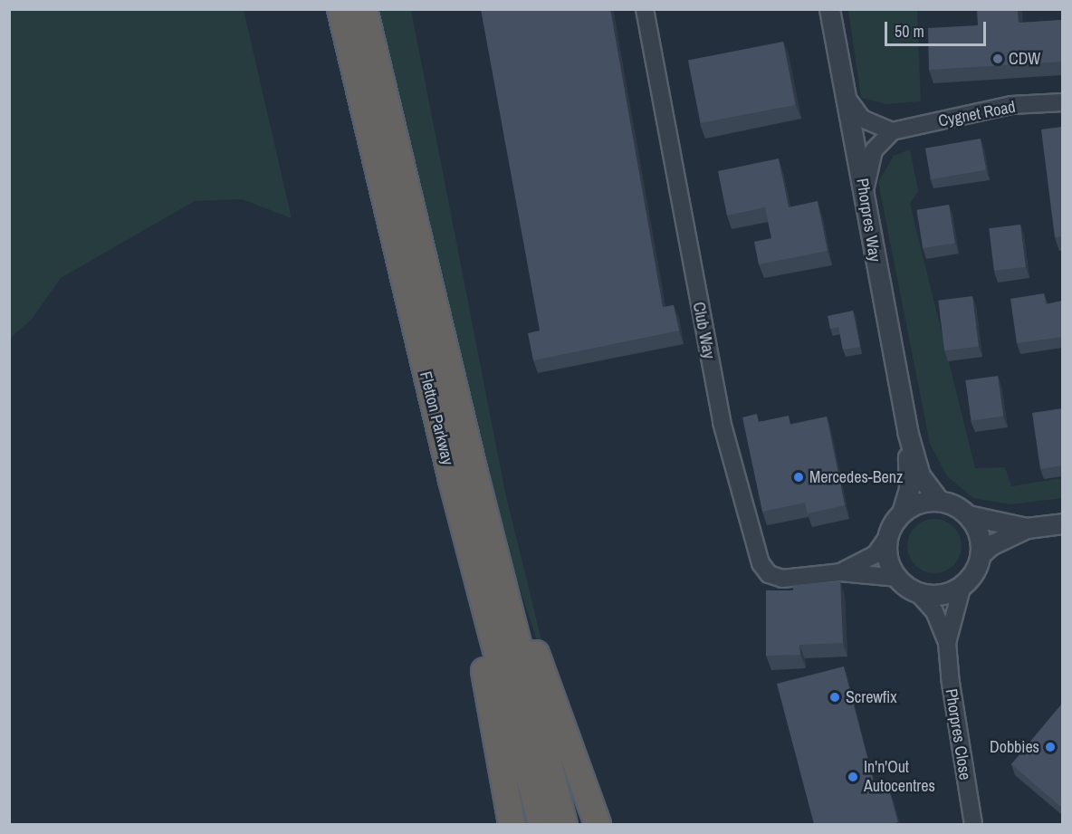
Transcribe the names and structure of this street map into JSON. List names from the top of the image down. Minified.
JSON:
{"streets":{"highway":["Fletton Parkway"],"street":["Cygnet Road","Phorpres Way","Club Way","Phorpres Close"]},"crossings":[["Phorpres Way","Club Way"],["Phorpres Way","Phorpres Close"],["Club Way","Phorpres Close"]],"places":["CDW","Mercedes-Benz","Screwfix","Dobbies","In'n'Out Autocentres"],"scale_bar":"50 m"}
